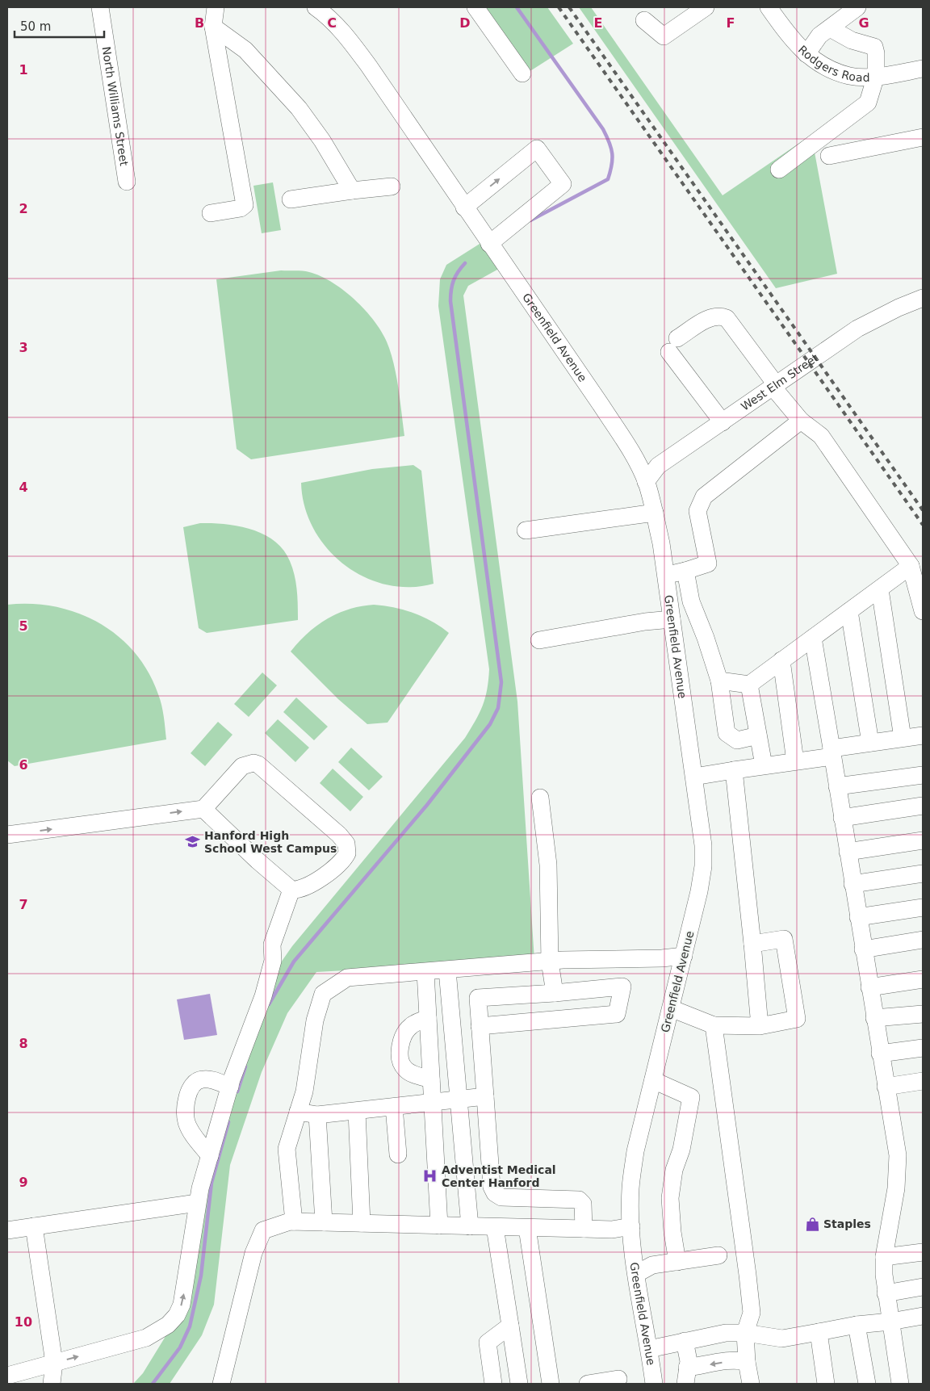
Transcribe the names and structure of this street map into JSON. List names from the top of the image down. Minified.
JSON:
{"streets":{"street":["Rodgers Road","North Williams Street","Greenfield Avenue","West Elm Street"]},"crossings":[["Greenfield Avenue","West Elm Street"]],"places":{"school or university":["Hanford High School West Campus"],"hospital":["Adventist Medical Center Hanford"],"shop":["Staples"]},"scale_bar":"50 m","grid":{"columns":["B","C","D","E","F","G"],"rows":["1","2","3","4","5","6","7","8","9","10"]}}
